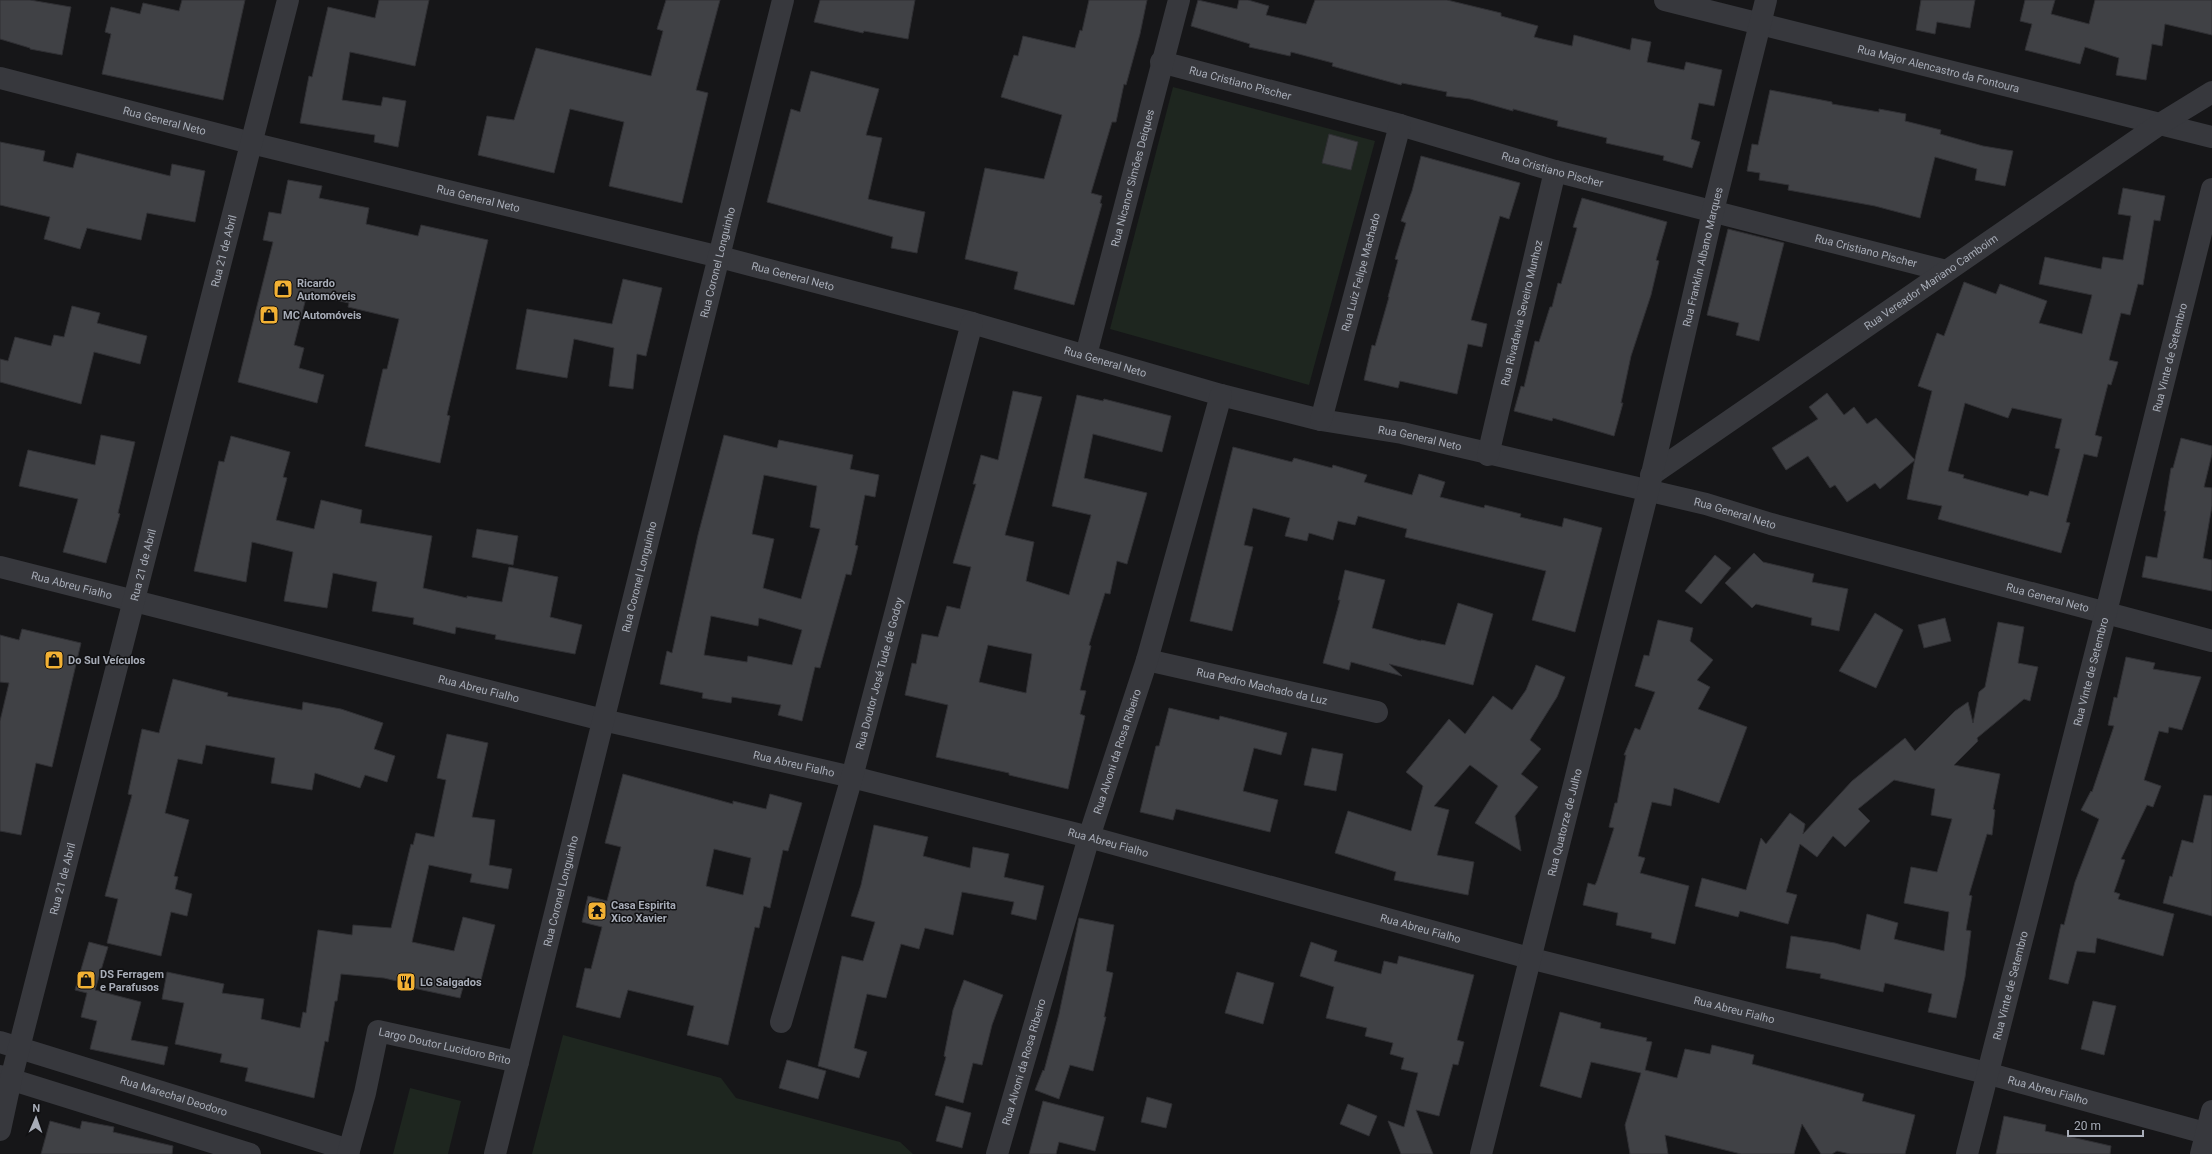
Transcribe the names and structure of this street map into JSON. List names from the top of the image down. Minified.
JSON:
{"streets":{"street":["Rua Major Alencastro da Fontoura","Rua Cristiano Pischer","Rua General Neto","Rua Nicanor Simões Deiques","Rua 21 de Abril","Rua Franklin Albano Marques","Rua Coronel Longuinho","Rua Luiz Felipe Machado","Rua Vereador Mariano Camboim","Rua Rivadavia Seveiro Munhoz","Rua Vinte de Setembro","Rua Abreu Fialho","Rua Doutor José Tude de Godoy","Rua Pedro Machado da Luz","Rua Alvoni da Rosa Ribeiro","Rua Quatorze de Julho","Largo Doutor Lucidoro Brito","Rua Marechal Deodoro"]},"crossings":[["Rua Major Alencastro da Fontoura","Rua Franklin Albano Marques"],["Rua Major Alencastro da Fontoura","Rua Vereador Mariano Camboim"],["Rua Cristiano Pischer","Rua Nicanor Simões Deiques"],["Rua Cristiano Pischer","Rua Franklin Albano Marques"],["Rua Cristiano Pischer","Rua Luiz Felipe Machado"],["Rua Cristiano Pischer","Rua Vereador Mariano Camboim"],["Rua Cristiano Pischer","Rua Rivadavia Seveiro Munhoz"],["Rua General Neto","Rua Nicanor Simões Deiques"],["Rua General Neto","Rua 21 de Abril"],["Rua General Neto","Rua Franklin Albano Marques"],["Rua General Neto","Rua Coronel Longuinho"],["Rua General Neto","Rua Luiz Felipe Machado"],["Rua General Neto","Rua Vereador Mariano Camboim"],["Rua General Neto","Rua Rivadavia Seveiro Munhoz"],["Rua General Neto","Rua Vinte de Setembro"],["Rua General Neto","Rua Doutor José Tude de Godoy"],["Rua General Neto","Rua Alvoni da Rosa Ribeiro"],["Rua General Neto","Rua Quatorze de Julho"],["Rua 21 de Abril","Rua Abreu Fialho"],["Rua 21 de Abril","Rua Marechal Deodoro"],["Rua Franklin Albano Marques","Rua Vereador Mariano Camboim"],["Rua Franklin Albano Marques","Rua Quatorze de Julho"],["Rua Coronel Longuinho","Rua Abreu Fialho"],["Rua Coronel Longuinho","Largo Doutor Lucidoro Brito"],["Rua Vereador Mariano Camboim","Rua Quatorze de Julho"],["Rua Vinte de Setembro","Rua Abreu Fialho"],["Rua Abreu Fialho","Rua Doutor José Tude de Godoy"],["Rua Abreu Fialho","Rua Alvoni da Rosa Ribeiro"],["Rua Abreu Fialho","Rua Quatorze de Julho"],["Rua Pedro Machado da Luz","Rua Alvoni da Rosa Ribeiro"],["Largo Doutor Lucidoro Brito","Rua Marechal Deodoro"]],"places":{"shop":["Ricardo Automóveis","MC Automóveis","Do Sul Veículos","DS Ferragem e Parafusos"],"temple":["Casa Espirita Xico Xavier"],"restaurant":["LG Salgados"]},"scale_bar":"20 m","north":"top"}
